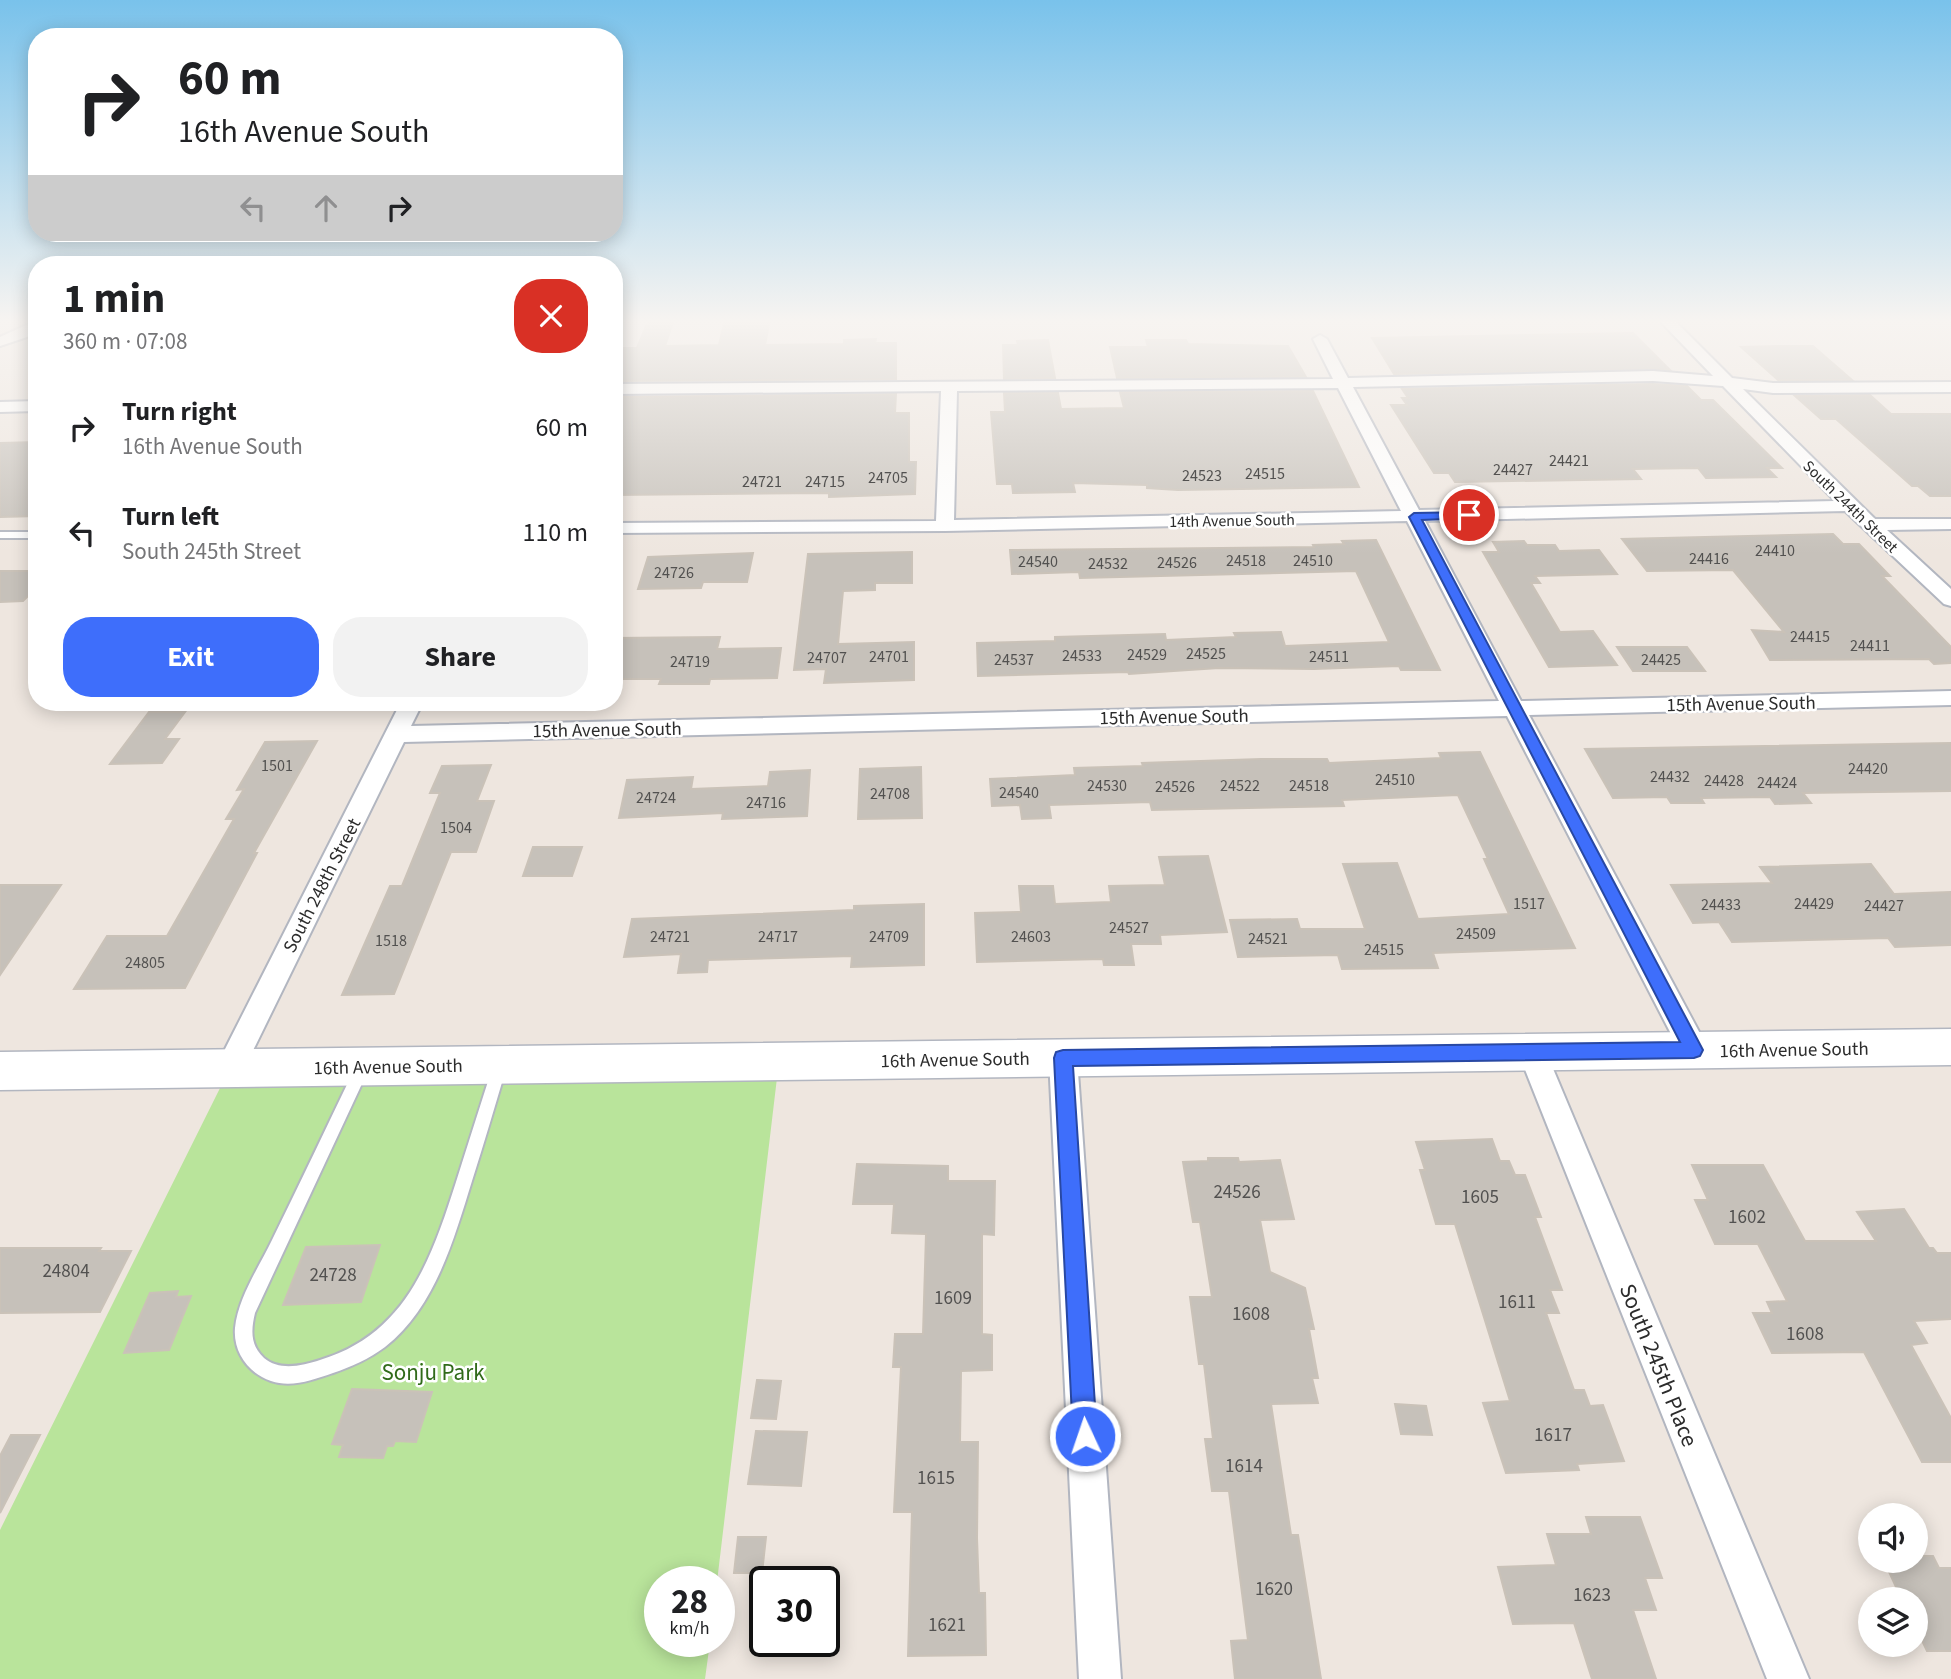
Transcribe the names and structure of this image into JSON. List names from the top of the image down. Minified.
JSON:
{"streets":{"main road":["16th Avenue South"],"street":["South 244th Street","14th Avenue South","15th Avenue South","South 248th Street","South 245th Place"]},"crossings":[["South 244th Street","14th Avenue South"],["15th Avenue South","South 248th Street"],["South 248th Street","16th Avenue South"],["16th Avenue South","South 245th Place"]],"parks":["Sonju Park"],"house_numbers":["24421","24427","24515","24523","24705","24721","24715","24410","24416","24518","24510","24540","24526","24532","24726","24415","24411","24525","24529","24533","24701","24511","24707","24537","24425","24719","1501","24420","24432","24510","24428","24424","24530","24522","24518","24526","24540","24708","24724","24716","1504","1517","24429","24433","24427","24527","24509","24721","24717","24709","24603","24521","1518","24515","24805","24526","1605","1602","24804","24728","1609","1611","1608","1608","1617","1614","1615","1620","1623","1621"],"page":{"turn":["60 m","16th Avenue South"],"heading":["1 min","360 m · 07:08"],"list":[{"name":"Turn right","note":"16th Avenue South","value":"60 m"},{"name":"Turn left","note":"South 245th Street","value":"110 m"}],"buttons":["Exit","Share"],"speed":"28 km/h","limit":"30"}}
